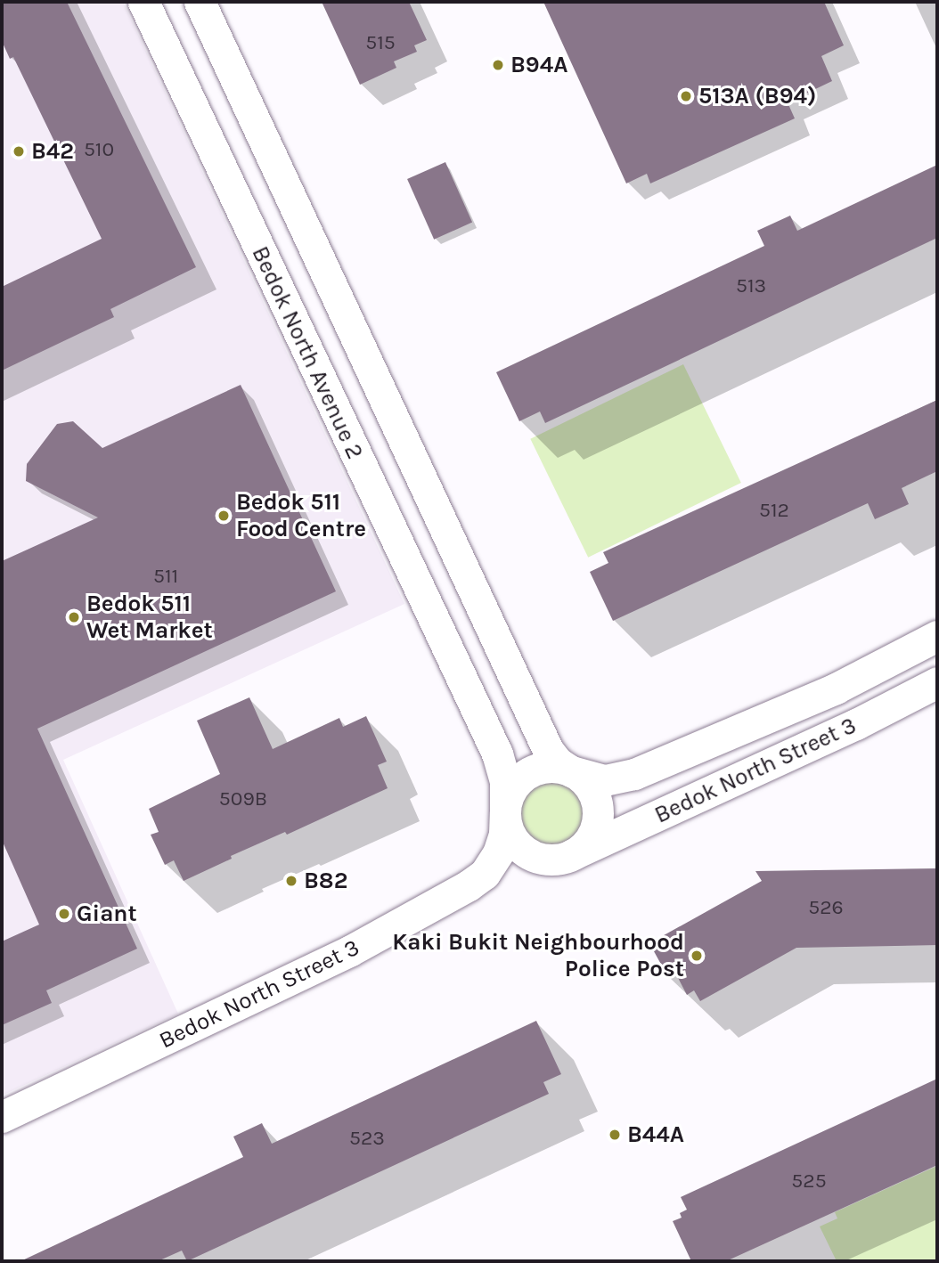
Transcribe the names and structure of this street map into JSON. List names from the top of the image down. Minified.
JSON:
{"streets":{"street":["Bedok North Avenue 2","Bedok North Street 3"]},"crossings":[["Bedok North Avenue 2","Bedok North Street 3"]],"places":["B94A","513A (B94)","B42","Bedok 511 Food Centre","Bedok 511 Wet Market","B82","Giant","Kaki Bukit Neighbourhood Police Post","B44A"],"house_numbers":["515","510","513","512","511","509B","526","523","525"]}
